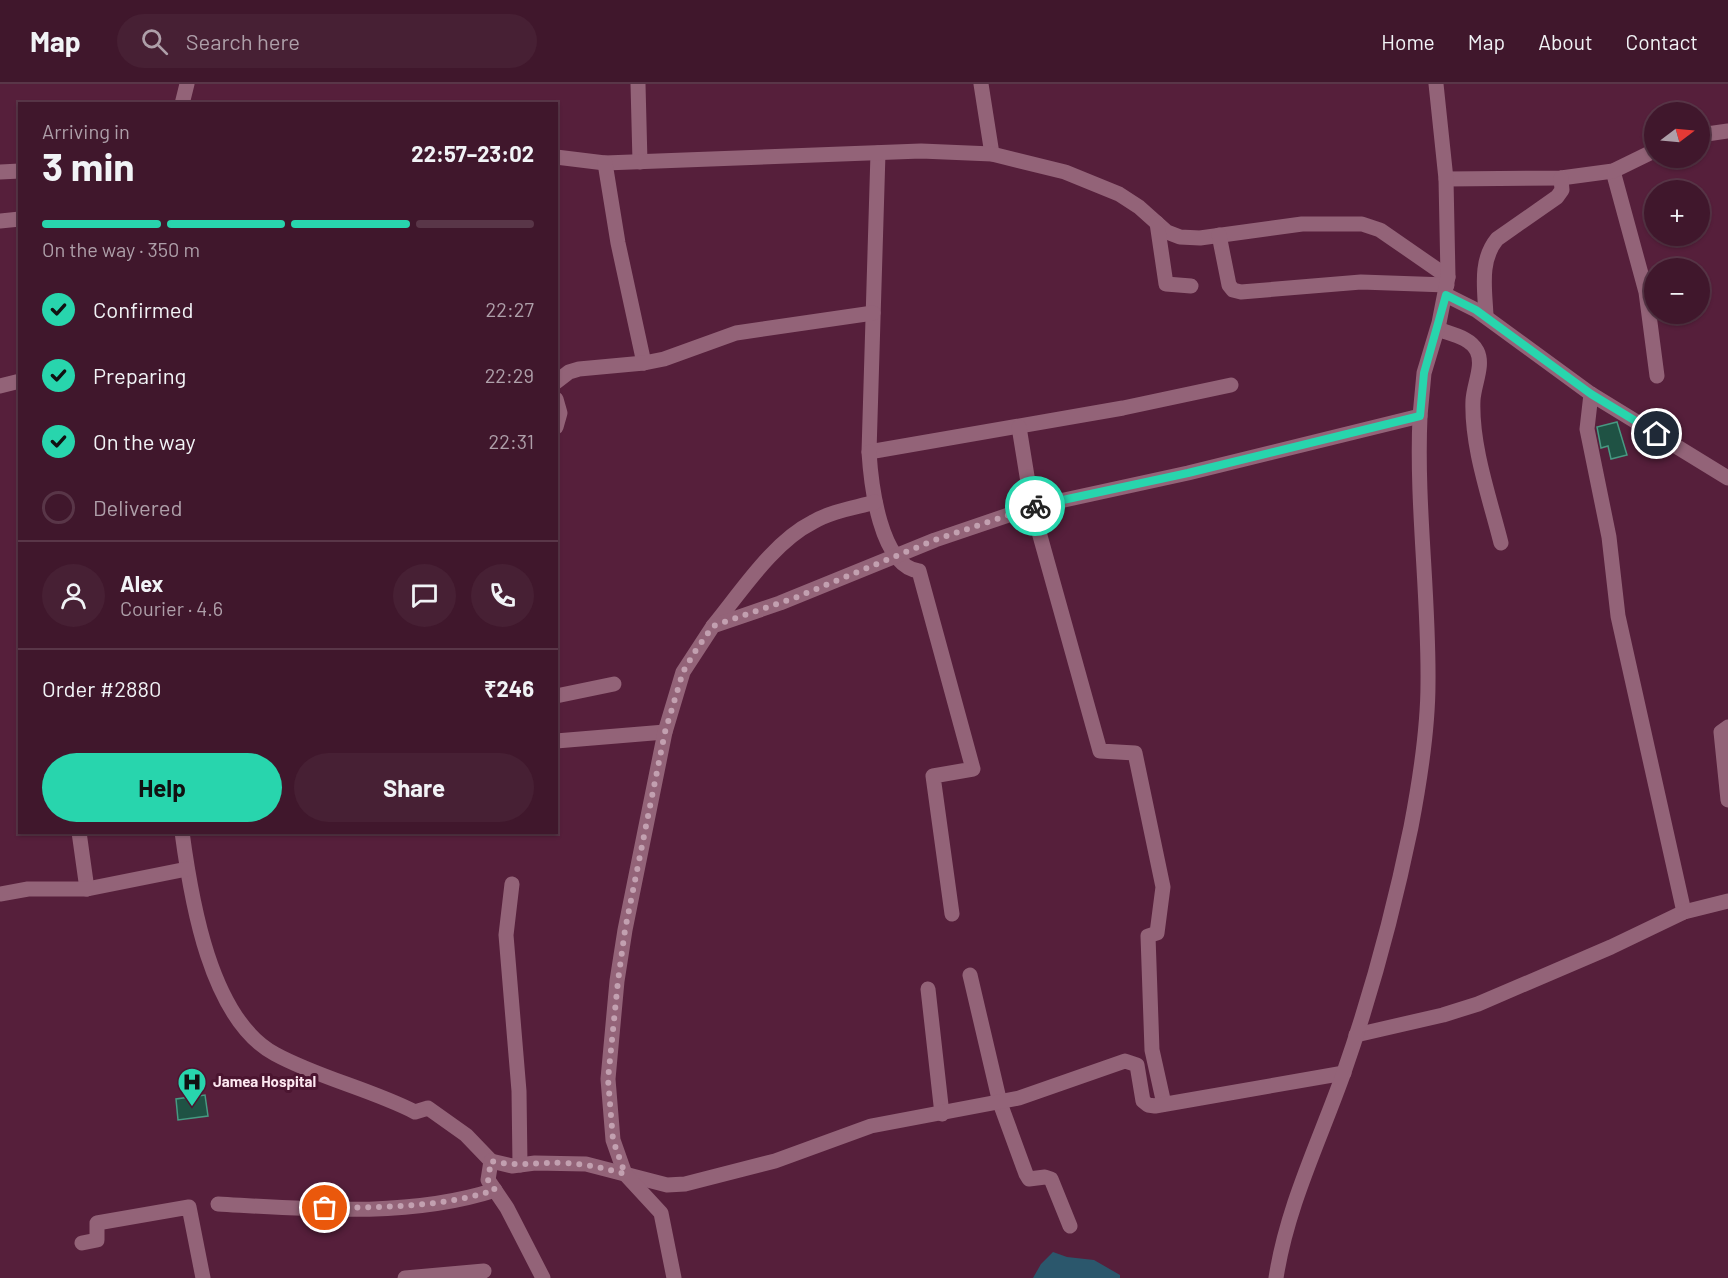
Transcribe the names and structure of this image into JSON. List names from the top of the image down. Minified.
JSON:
{"places":{"hospital":["Jamea Hospital"]},"north":"right","page":{"header":"Map","search":"Search here","nav":["Home","Map","About","Contact"],"map_buttons":["+","−"],"heading":["3 min","Arriving in","22:57–23:02"],"panel":["Alex","Courier · 4.6","Order #2880","₹246"],"bar":"On the way · 350 m","list":[["Confirmed","22:27"],["Preparing","22:29"],["On the way","22:31"],"Delivered"],"buttons":["Help","Share"]}}
